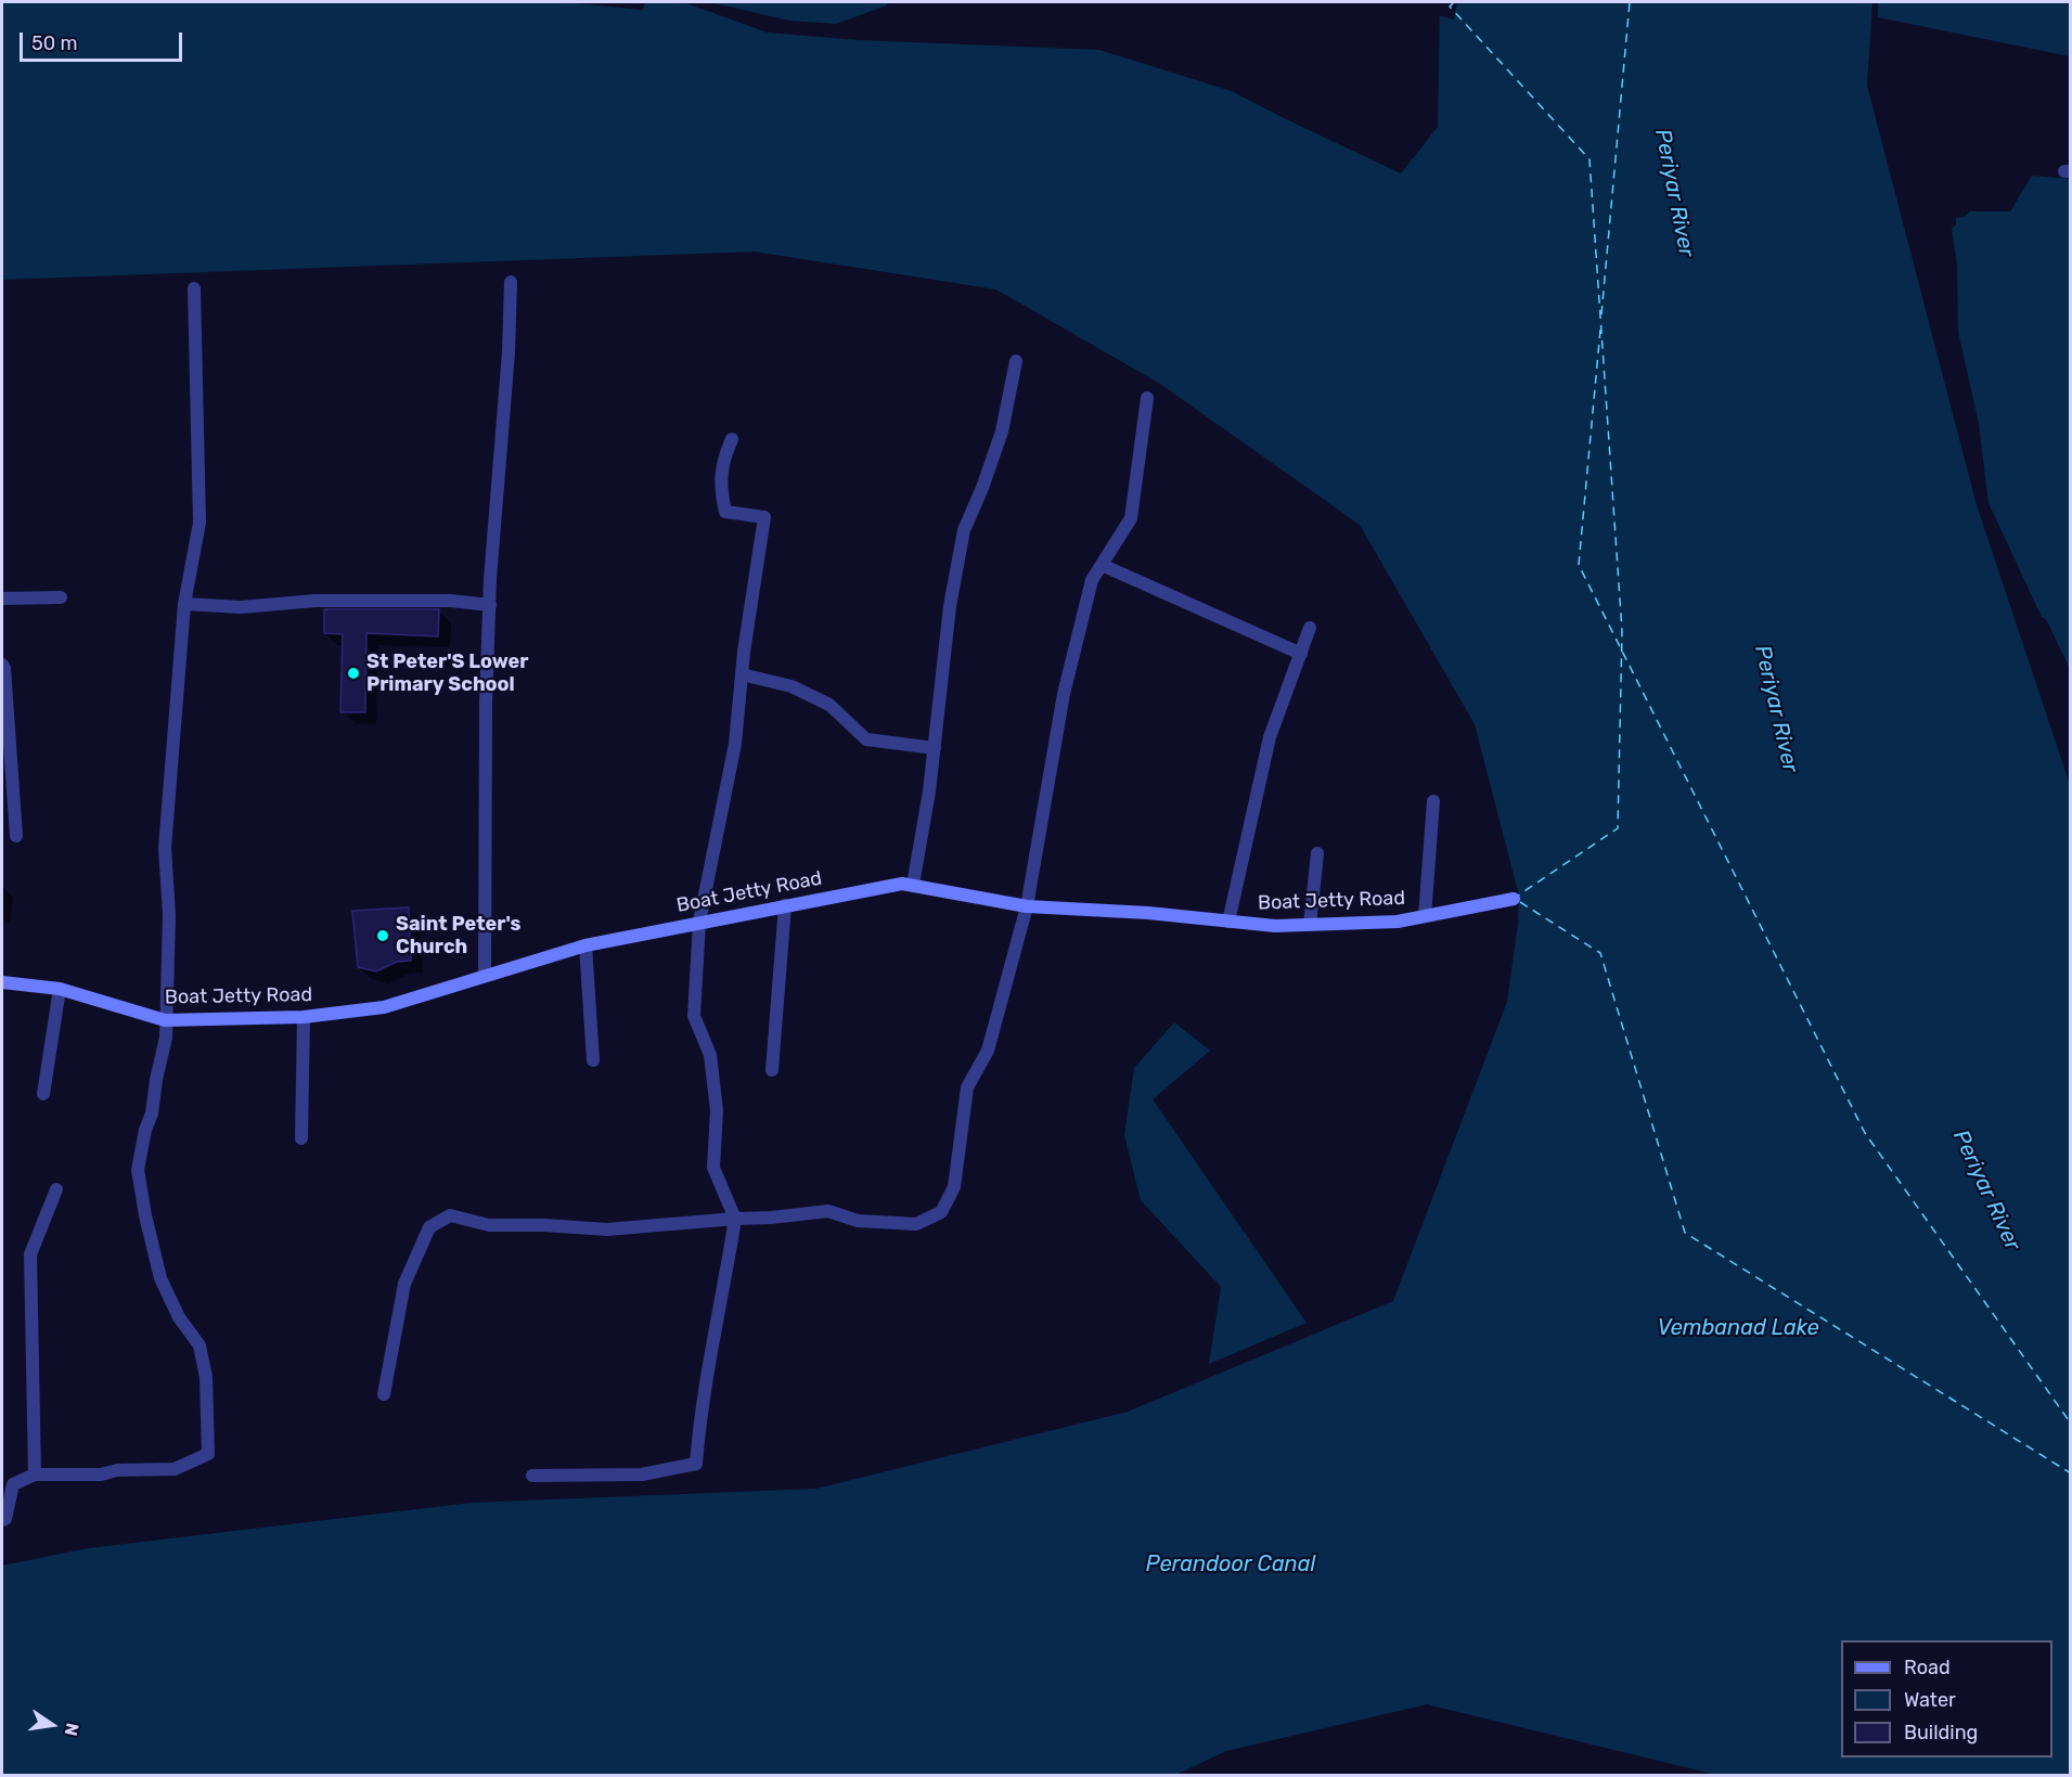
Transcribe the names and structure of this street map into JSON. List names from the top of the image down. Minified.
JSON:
{"streets":{"street":["Boat Jetty Road"]},"water":["Periyar River","Vembanad Lake","Perandoor Canal"],"places":["St Peter'S Lower Primary School","Saint Peter's Church"],"legend":["Road","Water","Building"],"scale_bar":"50 m","north":"right"}
